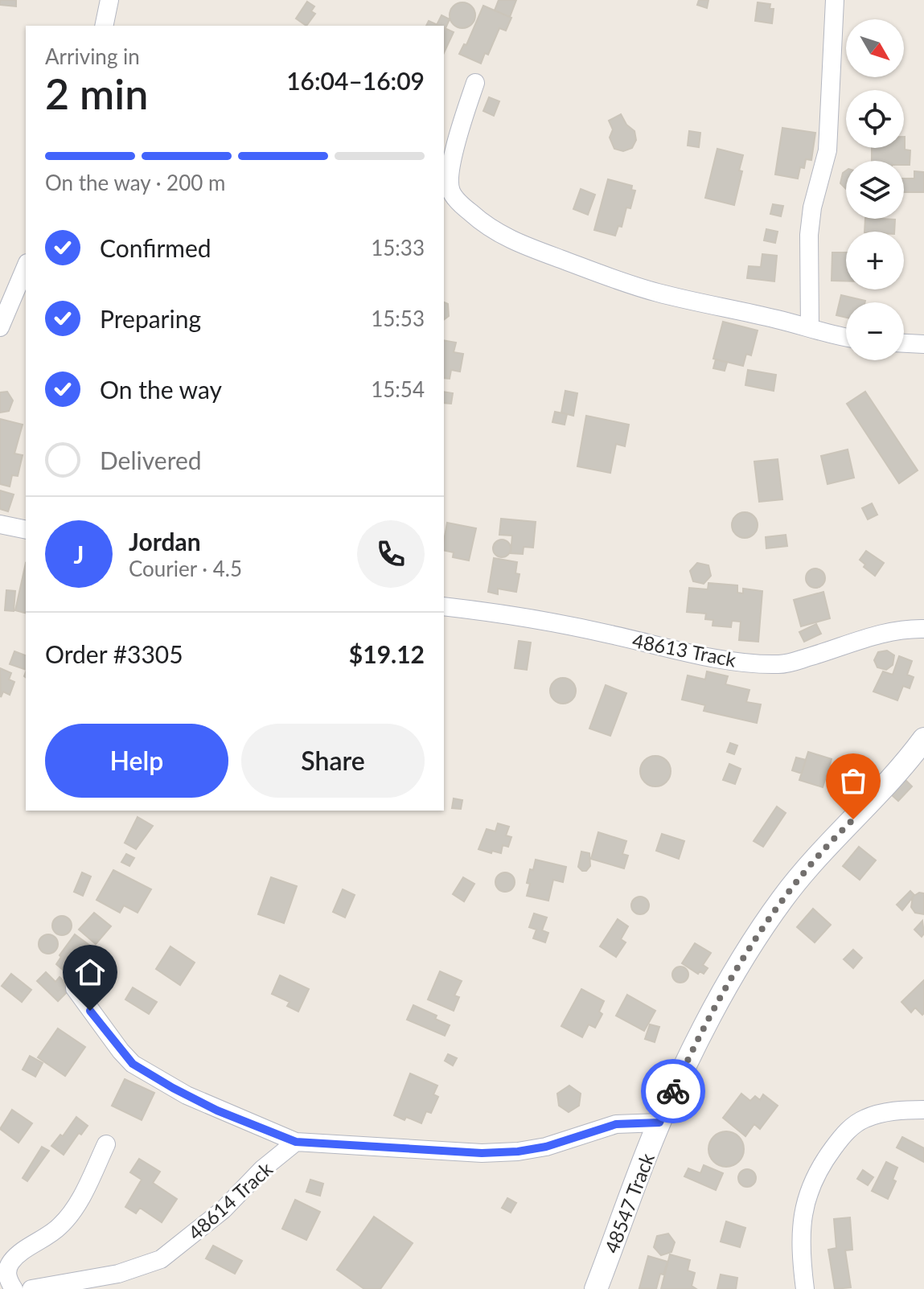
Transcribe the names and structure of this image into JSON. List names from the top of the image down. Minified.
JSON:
{"streets":{"street":["48613 Track","48614 Track","48547 Track"]},"north":"bottom right","page":{"map_buttons":["+","−"],"heading":["2 min","Arriving in","16:04–16:09"],"panel":["Jordan","Courier · 4.5","Order #3305","$19.12"],"bar":"On the way · 200 m","list":[["Confirmed","15:33"],["Preparing","15:53"],["On the way","15:54"],"Delivered"],"round":"J","buttons":["Help","Share"]}}
